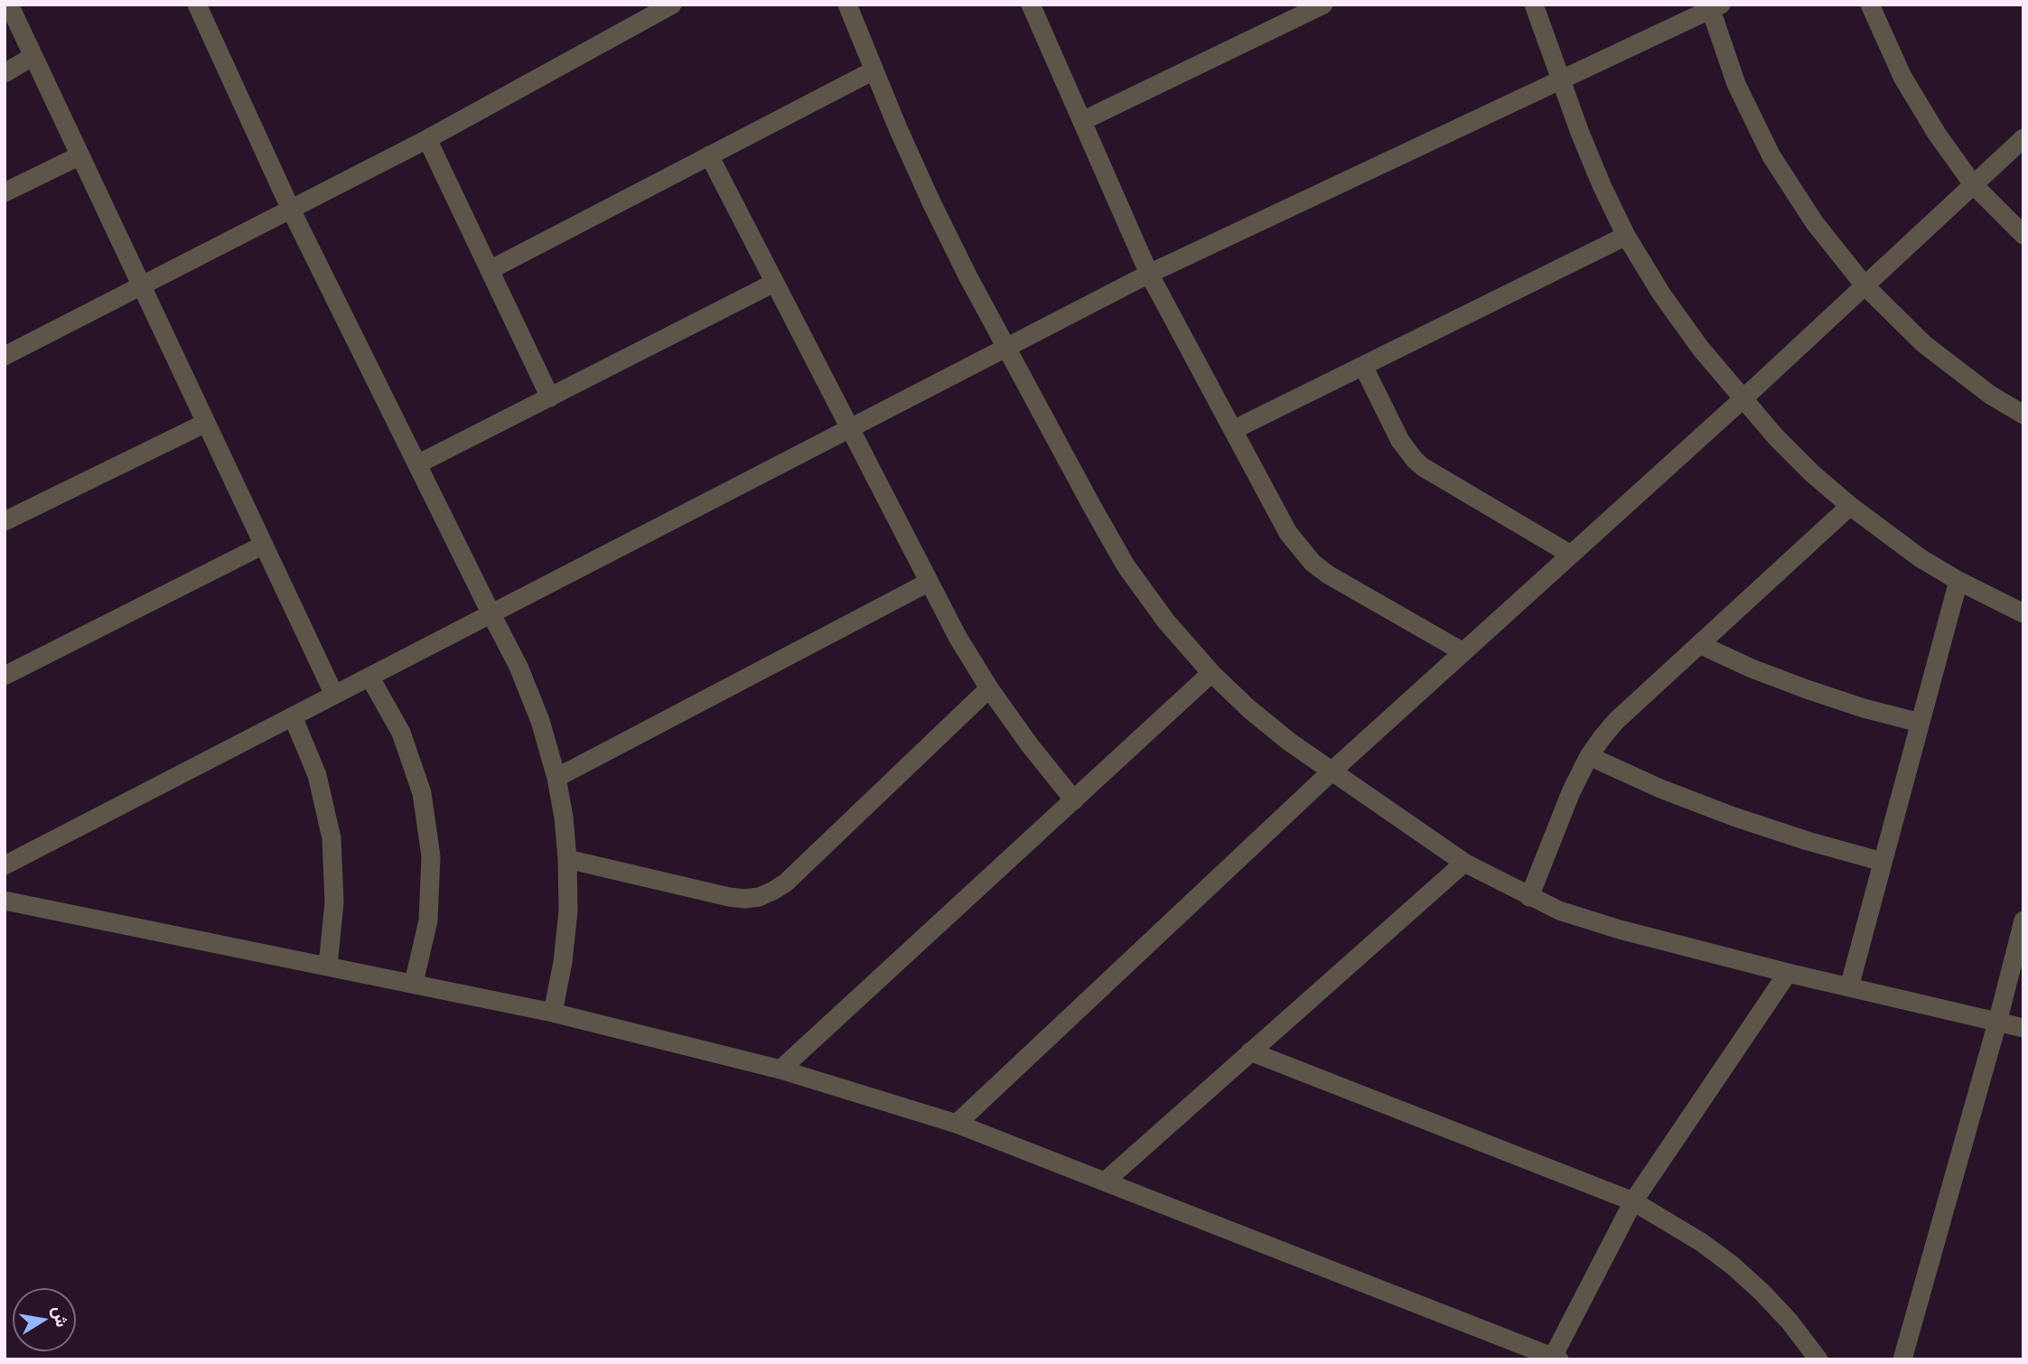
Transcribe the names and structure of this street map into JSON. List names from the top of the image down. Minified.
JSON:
{"north":"right"}
